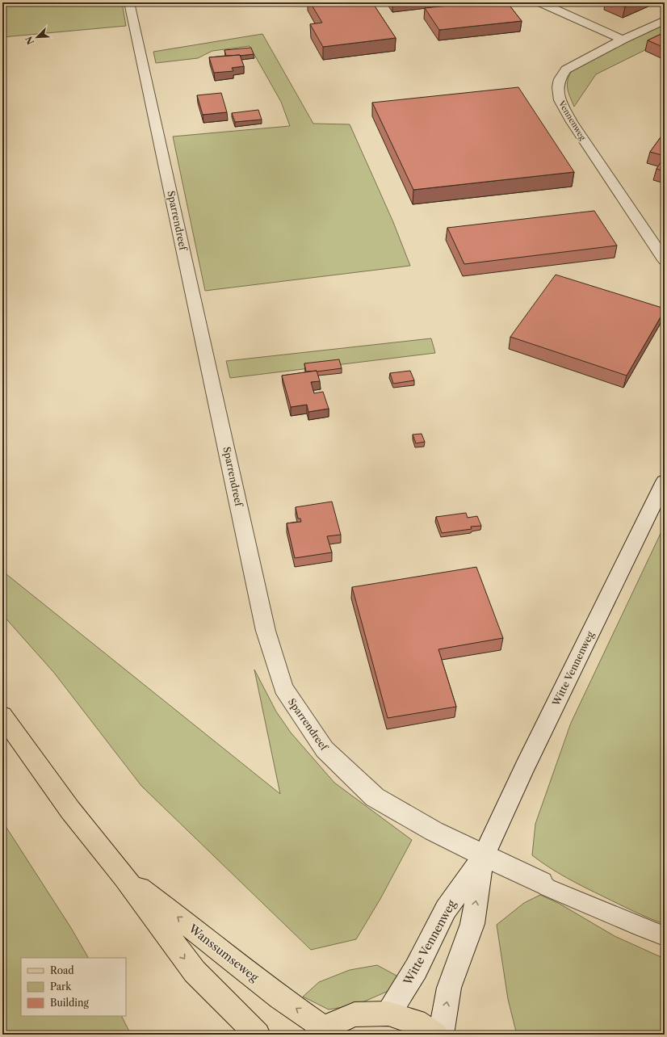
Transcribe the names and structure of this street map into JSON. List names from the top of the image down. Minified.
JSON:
{"streets":{"main road":["Wanssumseweg"],"street":["Vennenweg","Sparrendreef","Witte Vennenweg"]},"crossings":[["Sparrendreef","Witte Vennenweg"]],"legend":["Road","Park","Building"],"north":"bottom left"}
